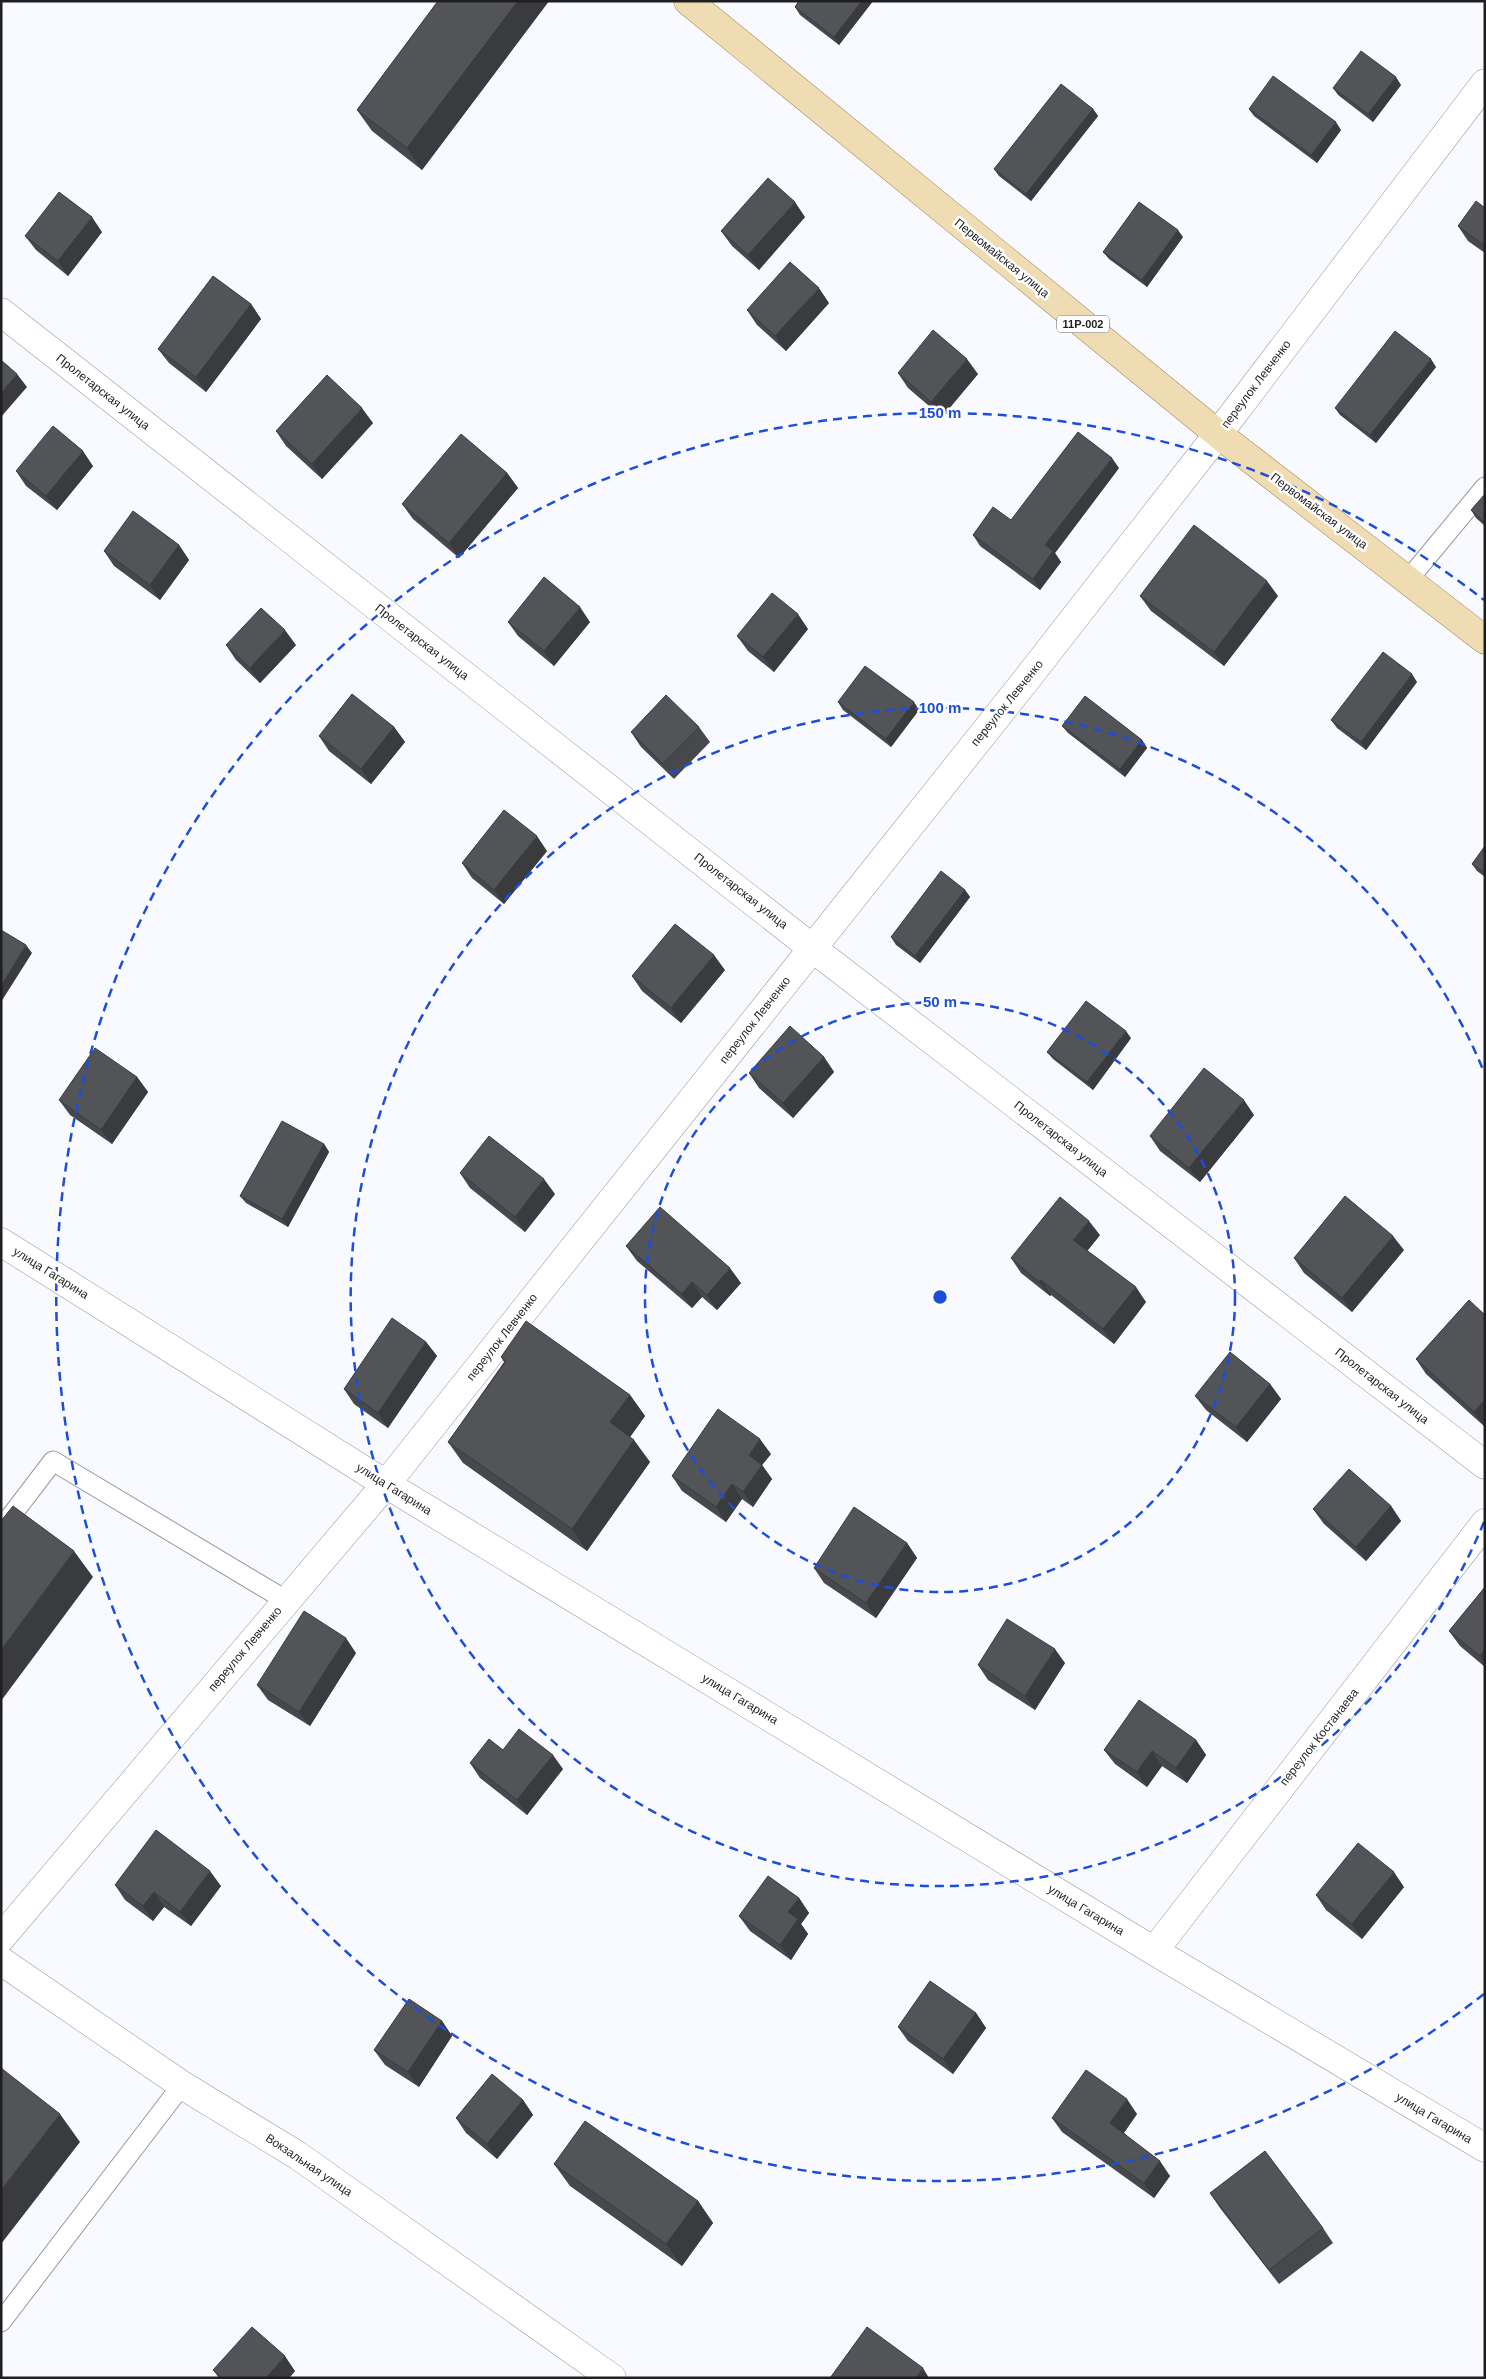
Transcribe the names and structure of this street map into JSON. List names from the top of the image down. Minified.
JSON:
{"streets":{"main road":["Первомайская улица","11Р-002"],"street":["переулок Левченко","Пролетарская улица","улица Гагарина","переулок Костанаева","Вокзальная улица"]},"crossings":[["Первомайская улица","переулок Левченко"],["переулок Левченко","Пролетарская улица"],["переулок Левченко","улица Гагарина"],["улица Гагарина","переулок Костанаева"]],"rings":["150 m","100 m","50 m"]}
